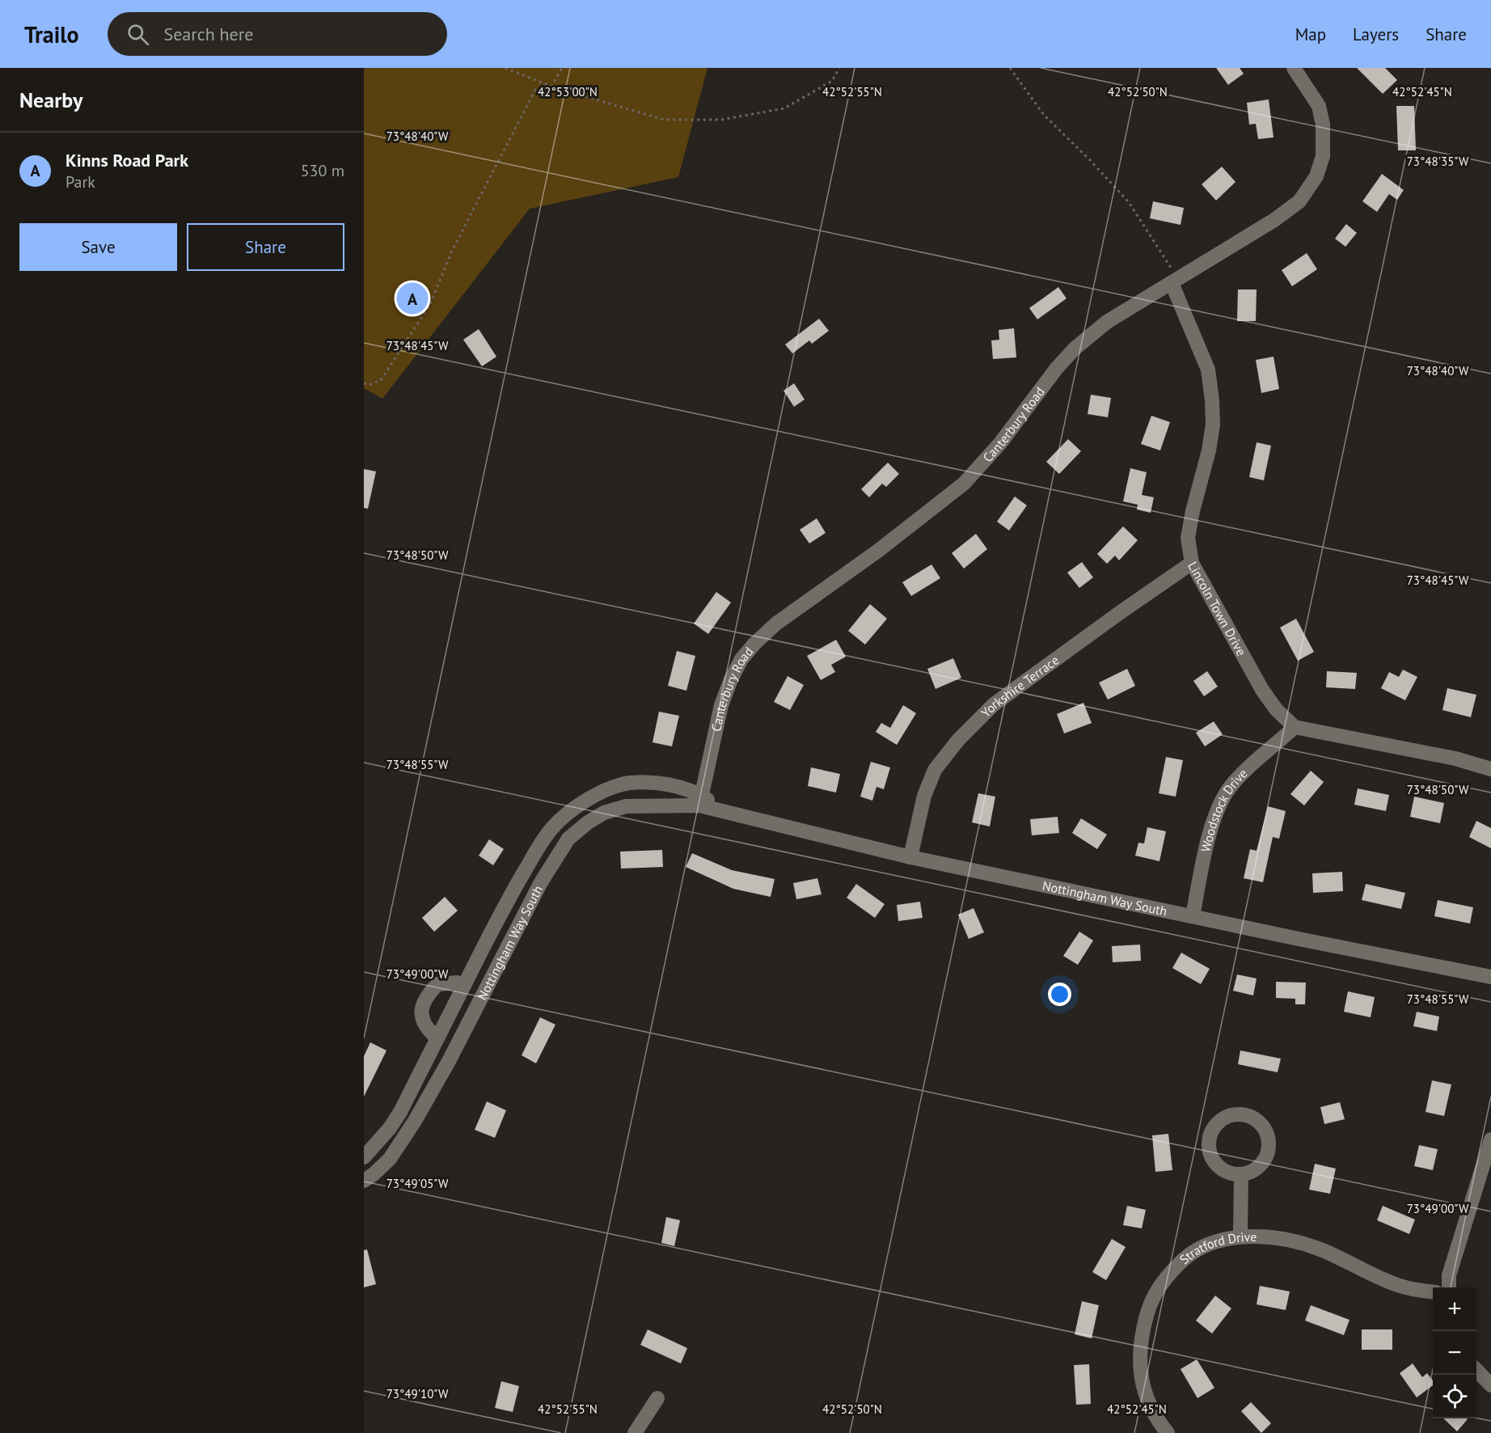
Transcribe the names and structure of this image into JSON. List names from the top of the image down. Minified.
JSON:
{"streets":{"street":["Canterbury Road","Lincoln Town Drive","Yorkshire Terrace","Woodstock Drive","Nottingham Way South","Stratford Drive"]},"crossings":[["Canterbury Road","Lincoln Town Drive"],["Canterbury Road","Nottingham Way South"],["Lincoln Town Drive","Yorkshire Terrace"],["Lincoln Town Drive","Woodstock Drive"],["Yorkshire Terrace","Nottingham Way South"],["Woodstock Drive","Nottingham Way South"]],"page":{"header":"Trailo","search":"Search here","nav":["Map","Layers","Share"],"heading":"Nearby","list":[{"mark":"A","name":"Kinns Road Park","note":"Park","value":"530 m"}],"buttons":["Save","Share"],"pins":"A","map_buttons":["+","−"]},"coordinates":["42°53'00\"N","42°52'55\"N","42°52'50\"N","42°52'45\"N","73°48'40\"W","73°48'35\"W","73°48'45\"W","73°48'50\"W","73°48'55\"W","73°49'00\"W","73°49'05\"W","73°49'10\"W"]}
